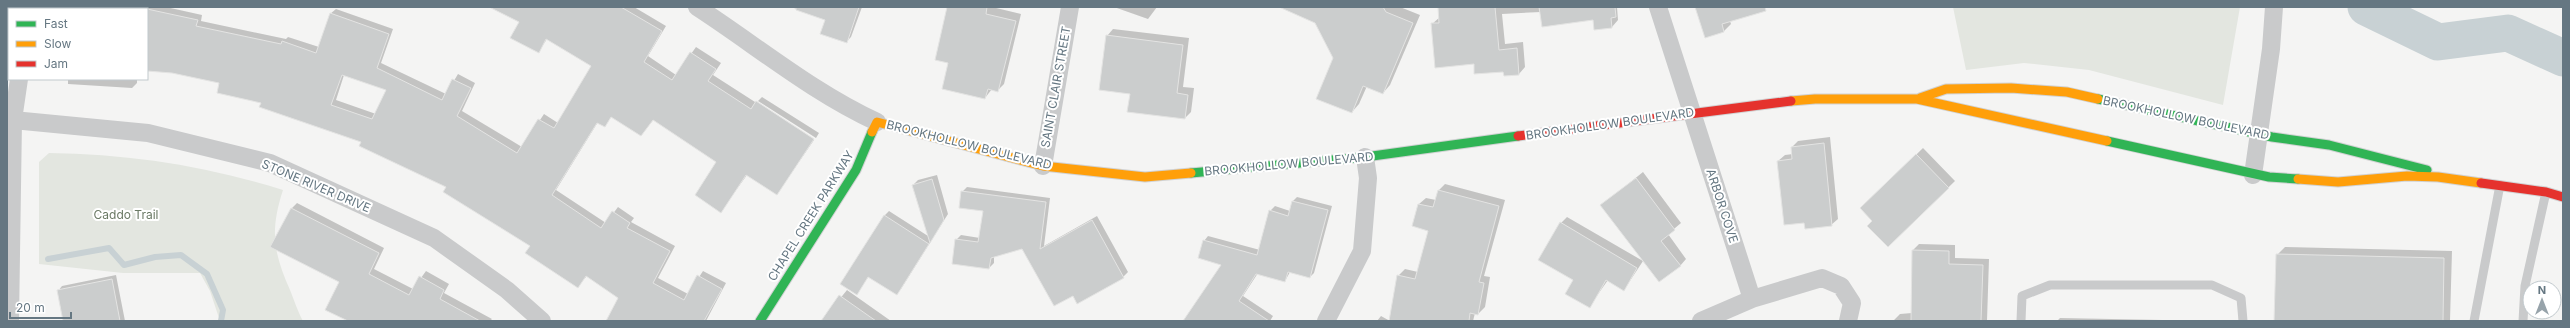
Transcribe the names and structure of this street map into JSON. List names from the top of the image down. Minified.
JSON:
{"streets":{"street":["SAINT CLAIR STREET","BROOKHOLLOW BOULEVARD","STONE RIVER DRIVE","ARBOR COVE","CHAPEL CREEK PARKWAY"]},"crossings":[["SAINT CLAIR STREET","BROOKHOLLOW BOULEVARD"],["BROOKHOLLOW BOULEVARD","ARBOR COVE"],["BROOKHOLLOW BOULEVARD","CHAPEL CREEK PARKWAY"]],"parks":["Caddo Trail"],"legend":["Fast","Slow","Jam"],"scale_bar":"20 m","north":"top"}
